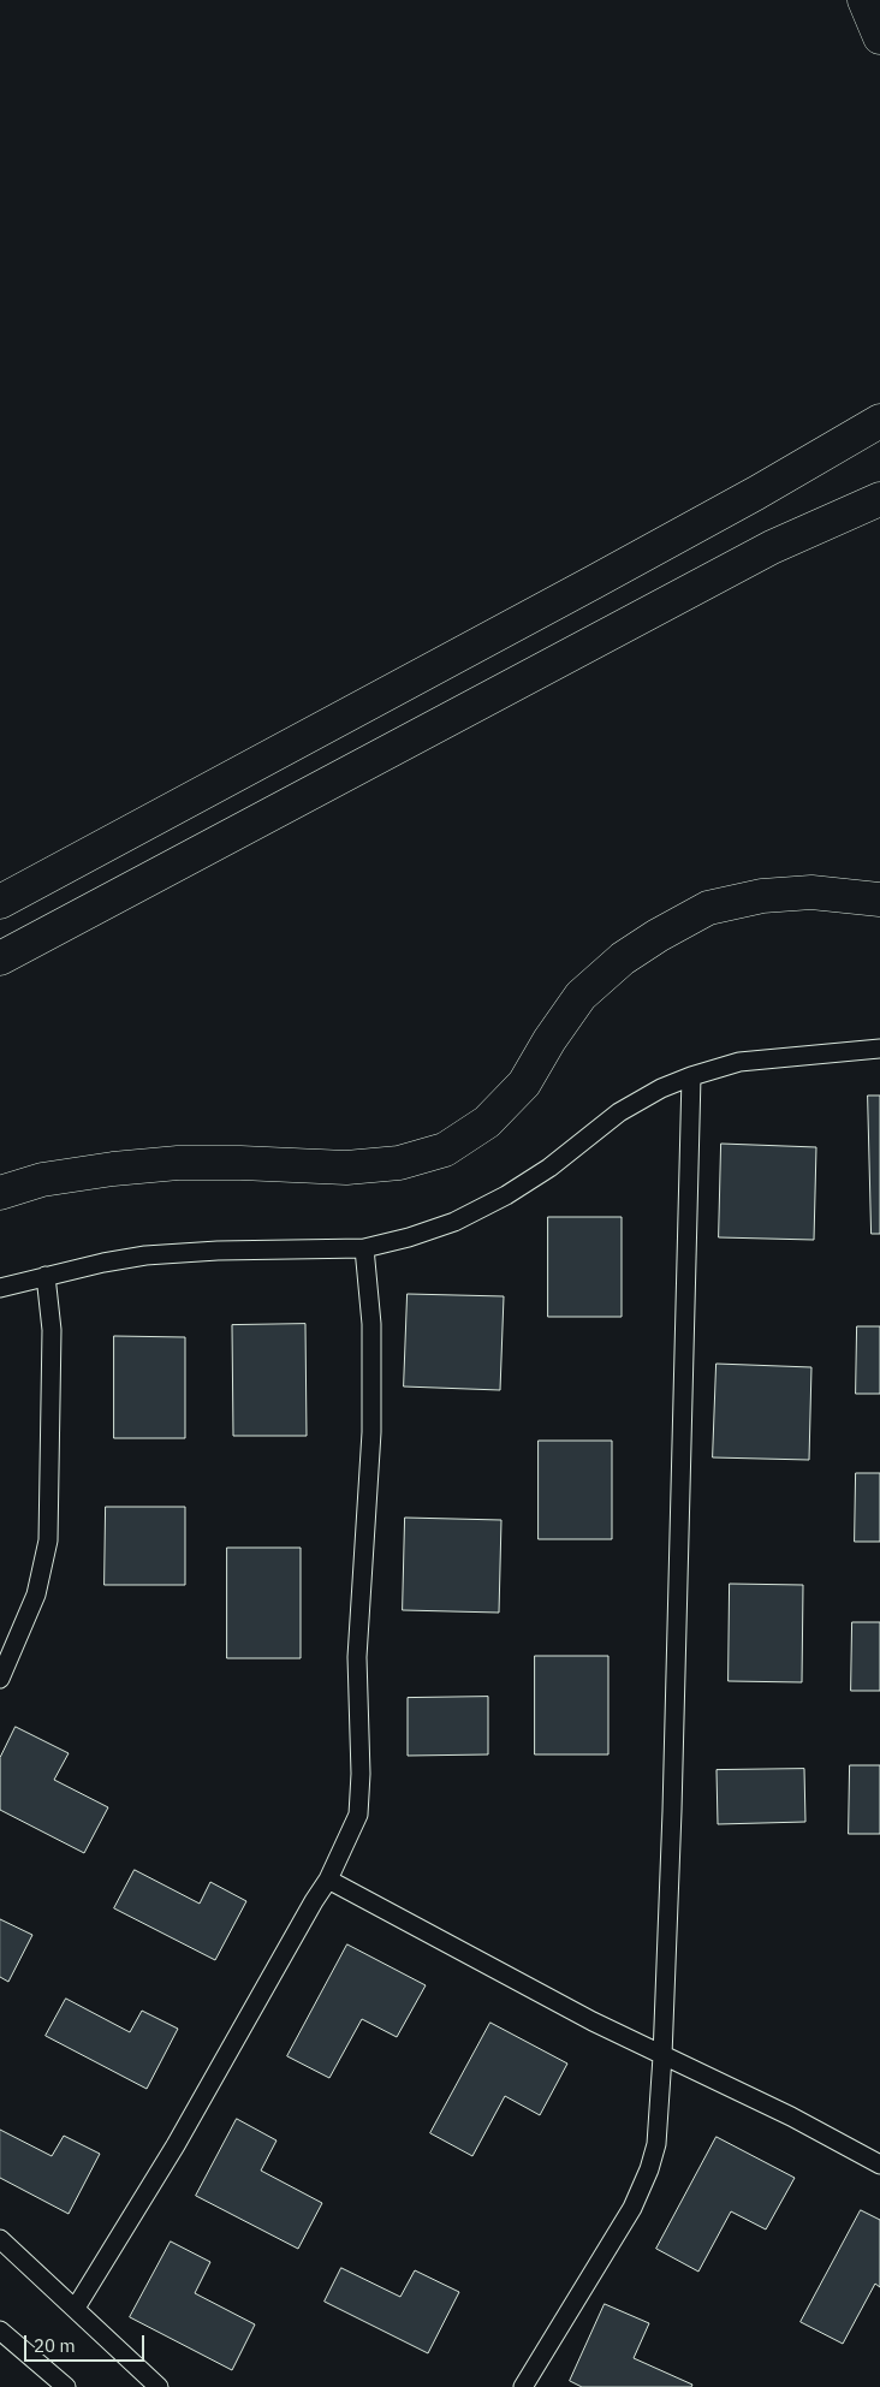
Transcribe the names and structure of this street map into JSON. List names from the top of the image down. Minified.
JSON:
{"scale_bar":"20 m"}
